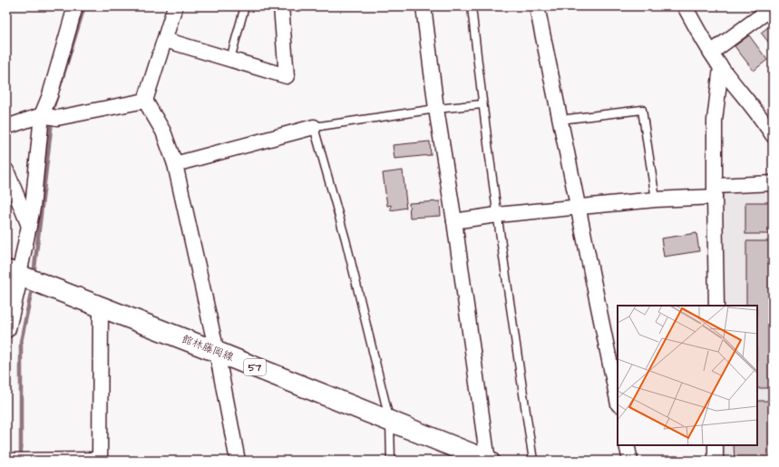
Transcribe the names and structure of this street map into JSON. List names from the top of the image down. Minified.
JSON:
{"streets":{"main road":["館林藤岡線","57"]}}
